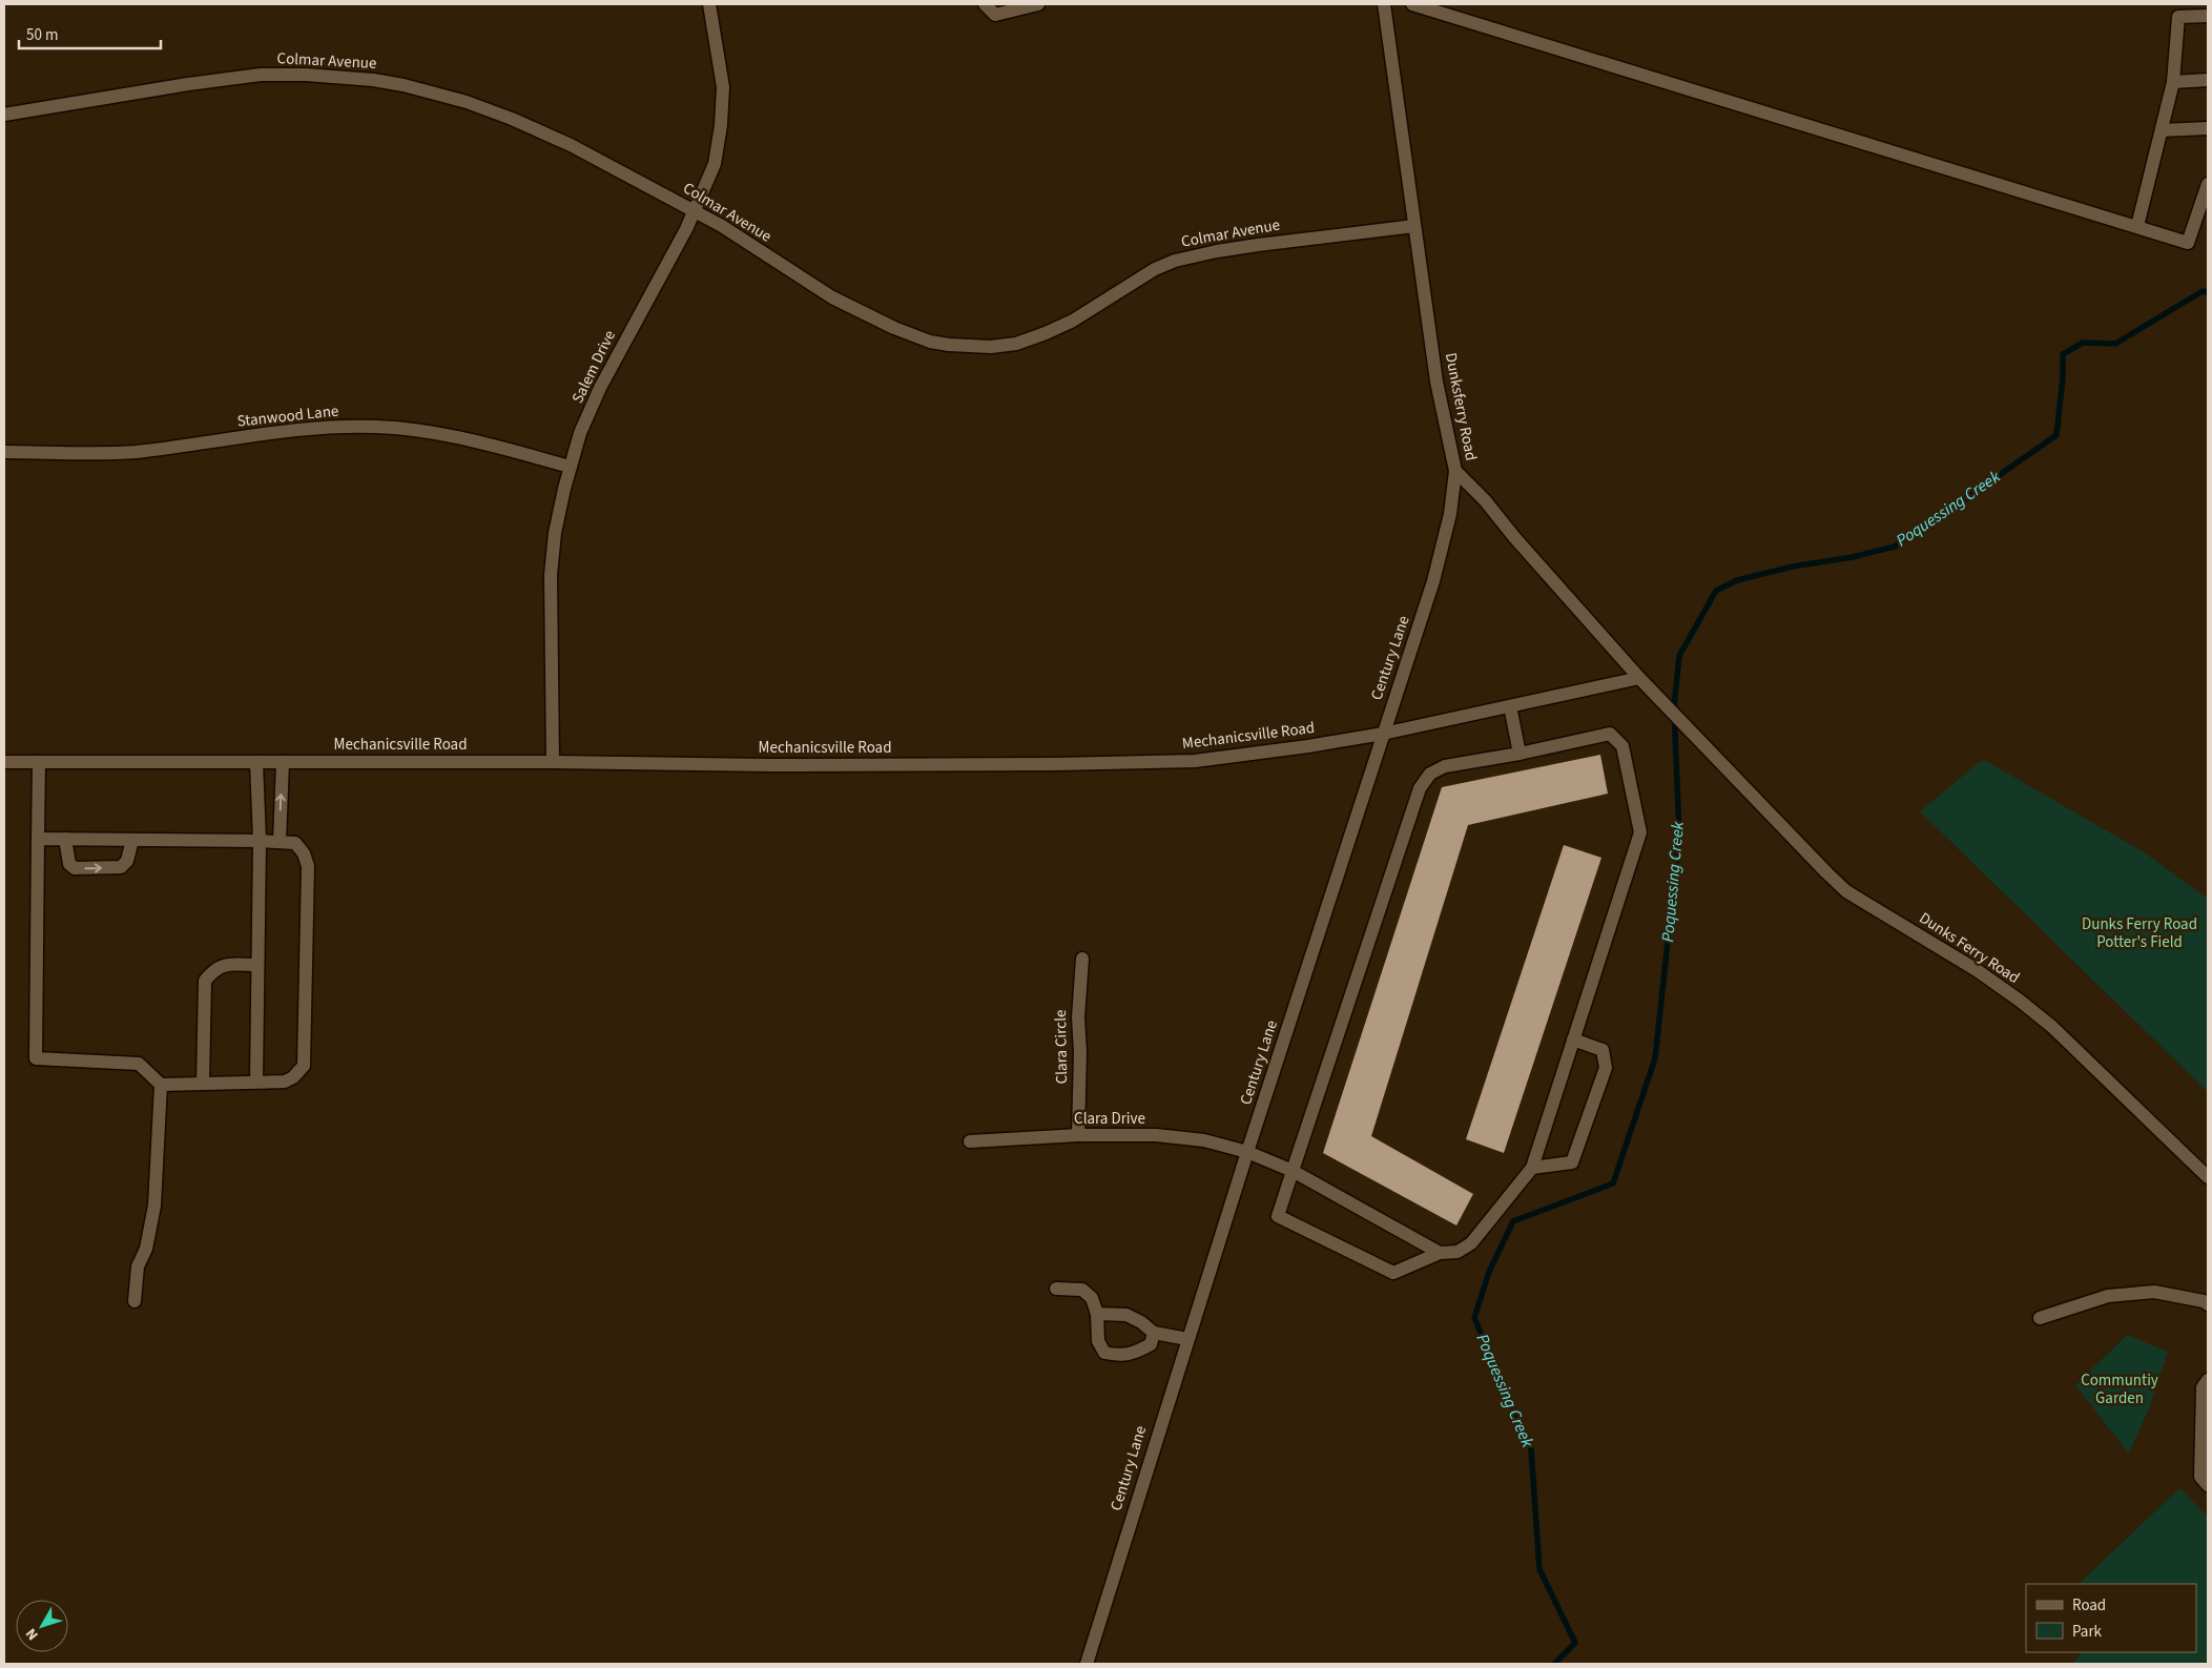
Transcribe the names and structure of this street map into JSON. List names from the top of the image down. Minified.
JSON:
{"streets":{"street":["Colmar Avenue","Salem Drive","Dunksferry Road","Stanwood Lane","Century Lane","Mechanicsville Road","Dunks Ferry Road","Clara Circle","Clara Drive"]},"crossings":[["Colmar Avenue","Salem Drive"],["Colmar Avenue","Dunksferry Road"],["Salem Drive","Stanwood Lane"],["Salem Drive","Mechanicsville Road"],["Dunksferry Road","Century Lane"],["Dunksferry Road","Mechanicsville Road"],["Dunksferry Road","Dunks Ferry Road"],["Century Lane","Mechanicsville Road"],["Century Lane","Clara Drive"],["Clara Circle","Clara Drive"]],"water":["Poquessing Creek"],"parks":["Dunks Ferry Road Potter's Field","Communtiy Garden"],"legend":["Road","Park"],"scale_bar":"50 m","north":"bottom left"}
